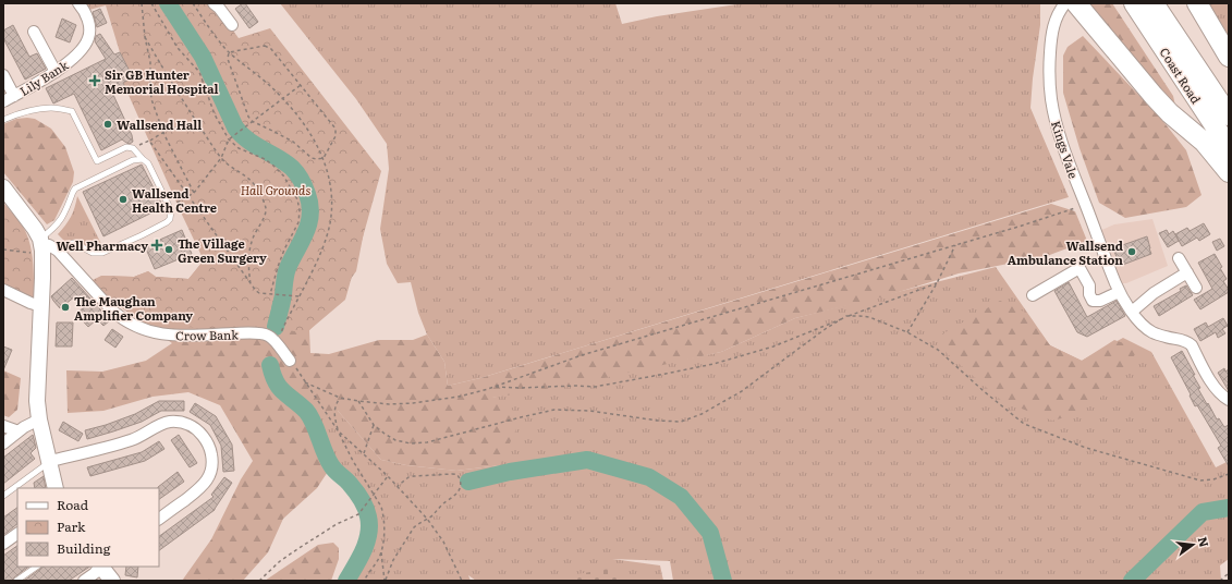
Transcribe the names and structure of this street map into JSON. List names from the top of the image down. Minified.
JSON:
{"streets":{"highway":["Coast Road"],"street":["Lily Bank","Kings Vale","Crow Bank"]},"parks":["Hall Grounds"],"places":{"health":["Sir GB Hunter Memorial Hospital","Well Pharmacy"],"other":["Wallsend Hall","Wallsend Health Centre","The Village Green Surgery","Wallsend Ambulance Station","The Maughan Amplifier Company"]},"legend":["Road","Park","Building"],"north":"right"}
